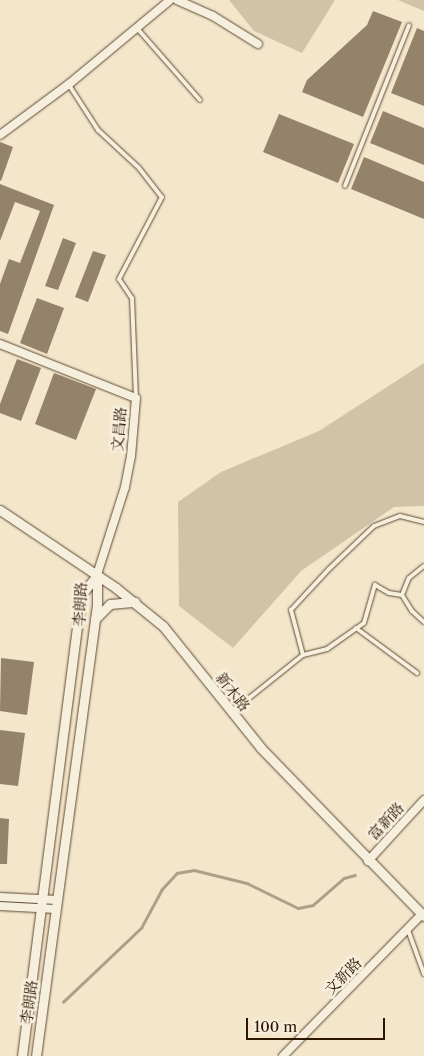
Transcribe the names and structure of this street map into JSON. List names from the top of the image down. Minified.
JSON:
{"streets":{"street":["文昌路","李朗路","新木路","富新路","文新路"]},"crossings":[["文昌路","李朗路"],["文昌路","新木路"],["李朗路","新木路"],["新木路","富新路"],["新木路","文新路"]],"scale_bar":"100 m"}
